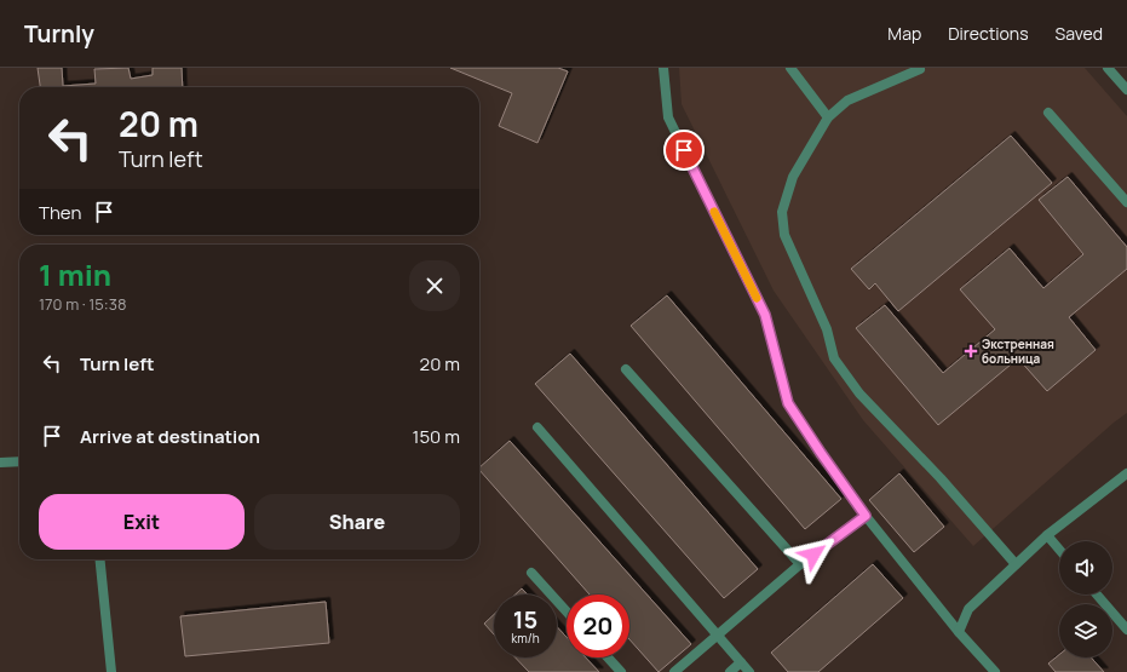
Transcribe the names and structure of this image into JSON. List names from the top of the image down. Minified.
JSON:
{"places":{"health":["Экстренная больница"]},"page":{"header":"Turnly","nav":["Map","Directions","Saved"],"turn":["20 m","Turn left"],"then":"Then","heading":["1 min","170 m · 15:38"],"list":[{"name":"Turn left","value":"20 m"},{"name":"Arrive at destination","value":"150 m"}],"buttons":["Exit","Share"],"speed":"15 km/h","limit":"20"}}
